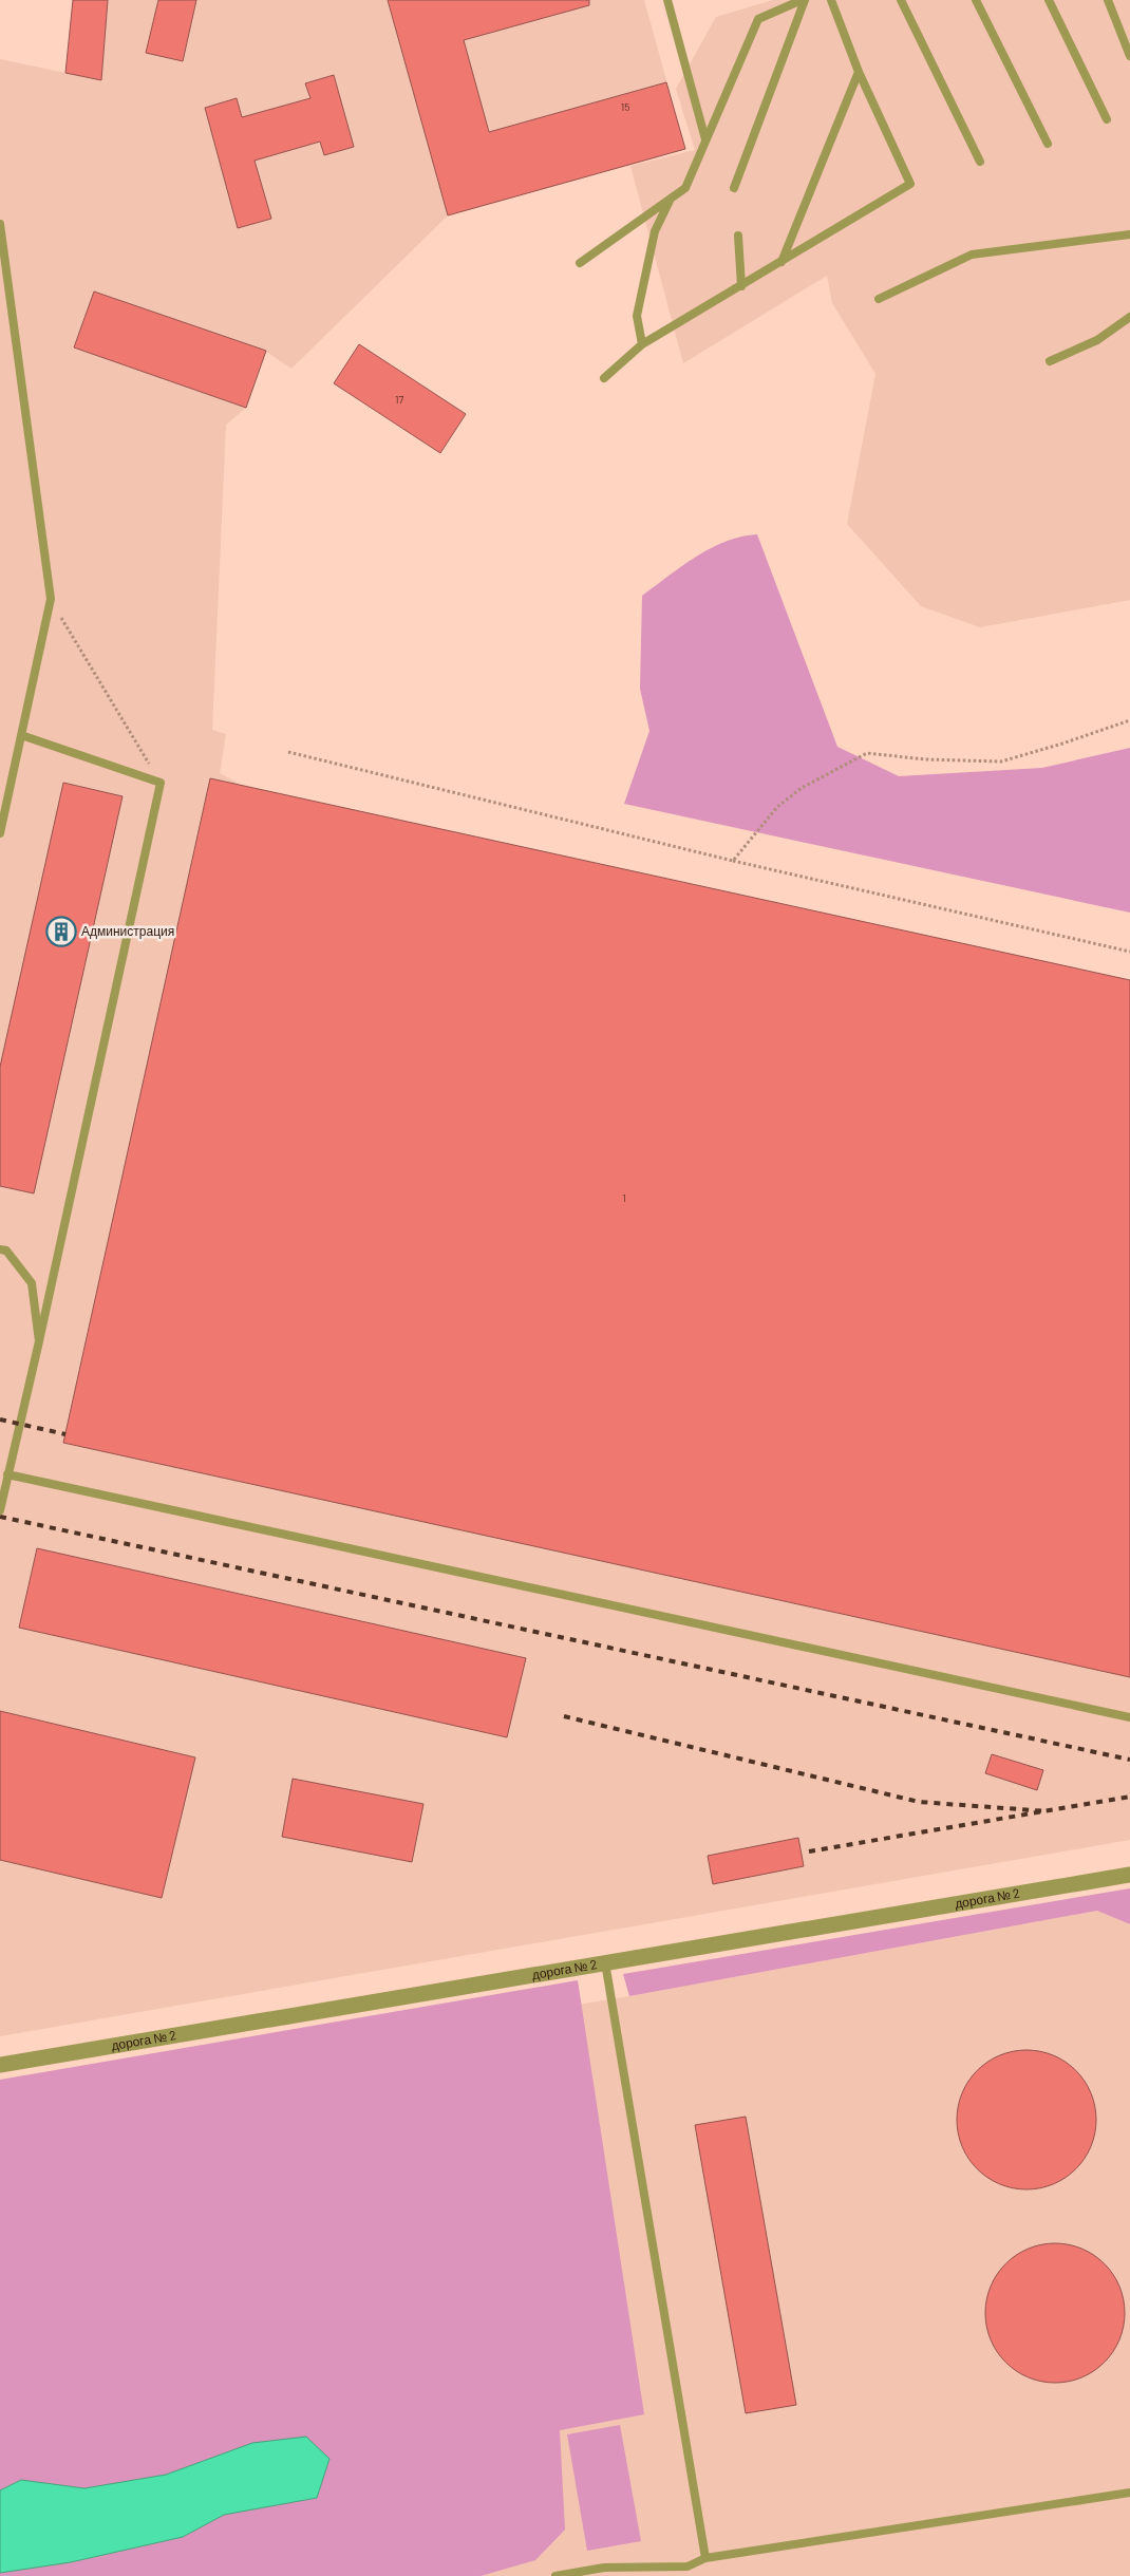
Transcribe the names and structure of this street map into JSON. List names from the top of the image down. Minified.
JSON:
{"streets":{"street":["дорога № 2"]},"places":{"building":["Администрация"]},"house_numbers":["15","17","1"]}
